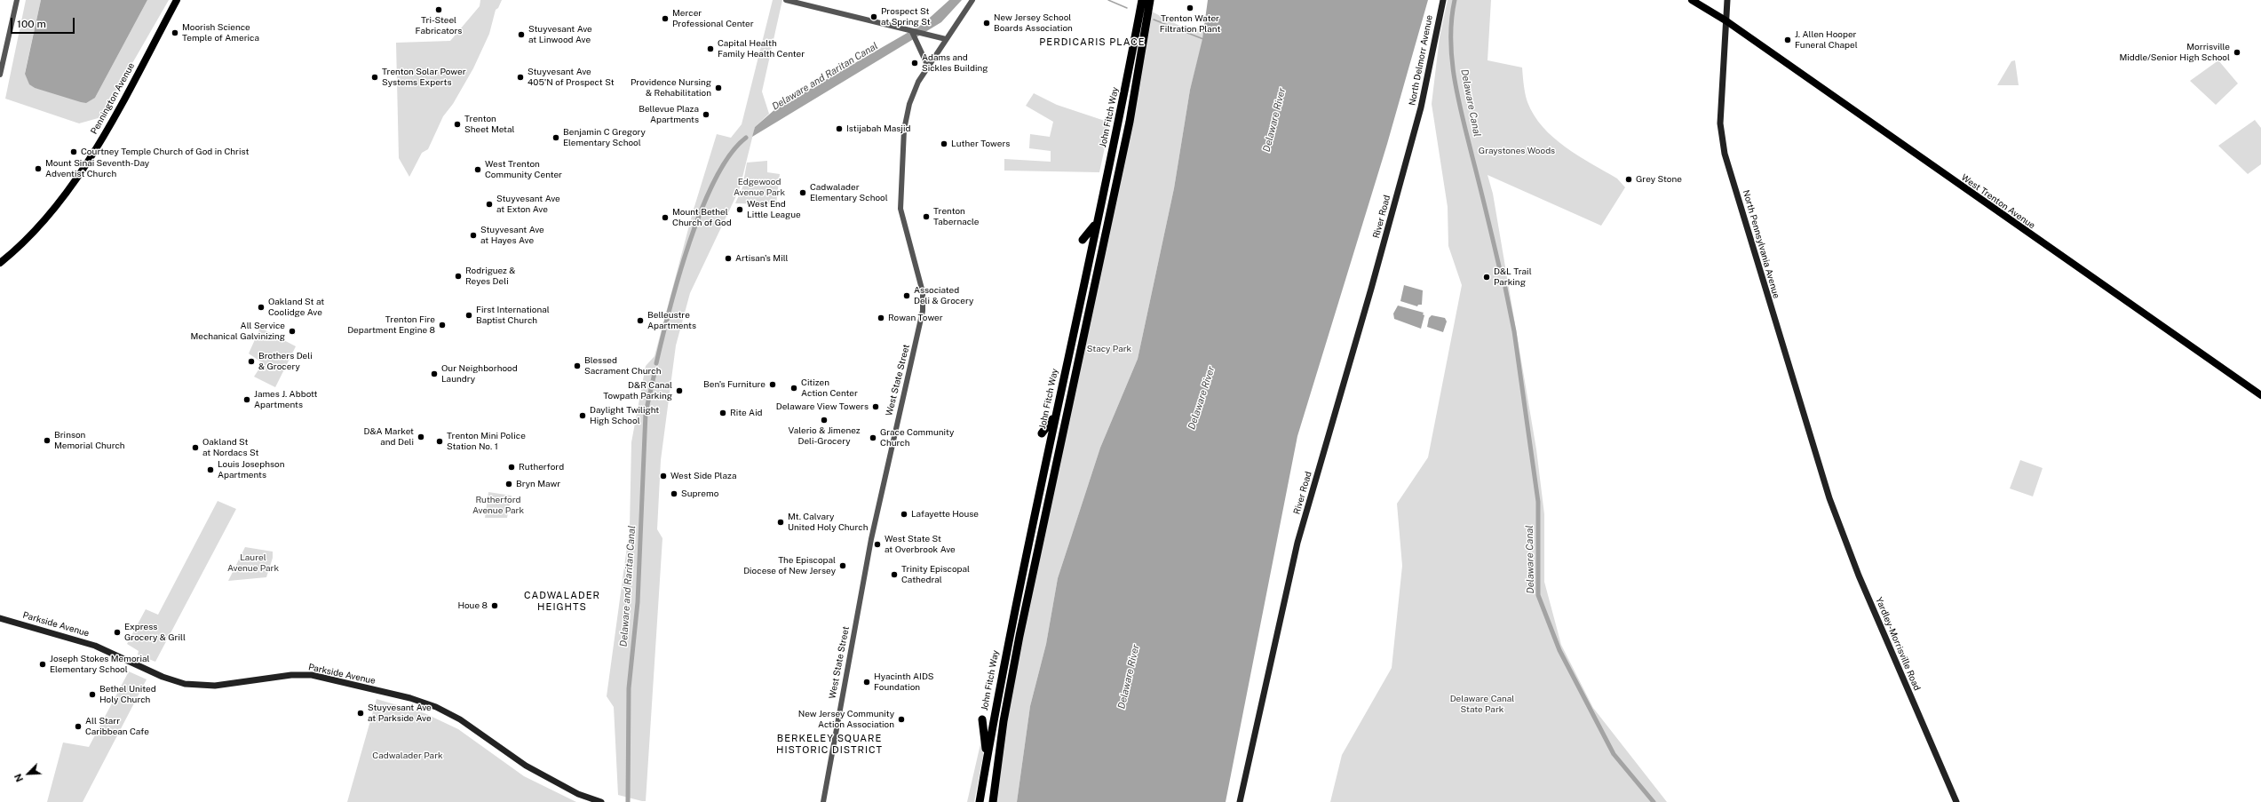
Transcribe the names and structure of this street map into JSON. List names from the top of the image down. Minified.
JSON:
{"streets":{"highway":["John Fitch Way"],"main road":["North Delmorr Avenue","Pennington Avenue","West Trenton Avenue","River Road","North Pennsylvania Avenue","Parkside Avenue","Yardley-Morrisville Road"],"street":["West State Street"]},"crossings":[["North Delmorr Avenue","River Road"],["West Trenton Avenue","North Pennsylvania Avenue"],["North Pennsylvania Avenue","Yardley-Morrisville Road"]],"districts":["PERDICARIS PLACE","CADWALADER HEIGHTS","BERKELEY SQUARE HISTORIC DISTRICT"],"water":["Delaware and Raritan Canal","Delaware Canal","Delaware River"],"parks":["Graystones Woods","Edgewood Avenue Park","Stacy Park","Rutherford Avenue Park","Laurel Avenue Park","Delaware Canal State Park","Cadwalader Park"],"places":["Trenton Water Filtration Plant","Tri-Steel Fabricators","Prospect St at Spring St","Mercer Professional Center","New Jersey School Boards Association","Moorish Science Temple of America","Stuyvesant Ave at Linwood Ave","J. Allen Hooper Funeral Chapel","Capital Health Family Health Center","Morrisville Middle/Senior High School","Adams and Sickles Building","Trenton Solar Power Systems Experts","Stuyvesant Ave 405'N of Prospect St","Providence Nursing & Rehabilitation","Bellevue Plaza Apartments","Trenton Sheet Metal","Istijabah Masjid","Benjamin C Gregory Elementary School","Luther Towers","Courtney Temple Church of God in Christ","Mount Sinai Seventh-Day Adventist Church","West Trenton Community Center","Grey Stone","Cadwalader Elementary School","Stuyvesant Ave at Exton Ave","West End Little League","Trenton Tabernacle","Mount Bethel Church of God","Stuyvesant Ave at Hayes Ave","Artisan's Mill","Rodriguez & Reyes Deli","D&L Trail Parking","Associated Deli & Grocery","Oakland St at Coolidge Ave","First International Baptist Church","Rowan Tower","Belleustre Apartments","Trenton Fire Department Engine 8","All Service Mechanical Galvinizing","Brothers Deli & Grocery","Blessed Sacrament Church","Our Neighborhood Laundry","Ben's Furniture","Citizen Action Center","D&R Canal Towpath Parking","James J. Abbott Apartments","Delaware View Towers","Rite Aid","Daylight Twilight High School","Valerio & Jimenez Deli-Grocery","D&A Market and Deli","Grace Community Church","Brinson Memorial Church","Trenton Mini Police Station No. 1","Oakland St at Nordacs St","Rutherford","Louis Josephson Apartments","West Side Plaza","Bryn Mawr","Supremo","Lafayette House","Mt. Calvary United Holy Church","West State St at Overbrook Ave","The Episcopal Diocese of New Jersey","Trinity Episcopal Cathedral","Houe 8","Express Grocery & Grill","Joseph Stokes Memorial Elementary School","Hyacinth AIDS Foundation","Bethel United Holy Church","Stuyvesant Ave at Parkside Ave","New Jersey Community Action Association","All Starr Caribbean Cafe"],"scale_bar":"100 m","north":"bottom left"}
